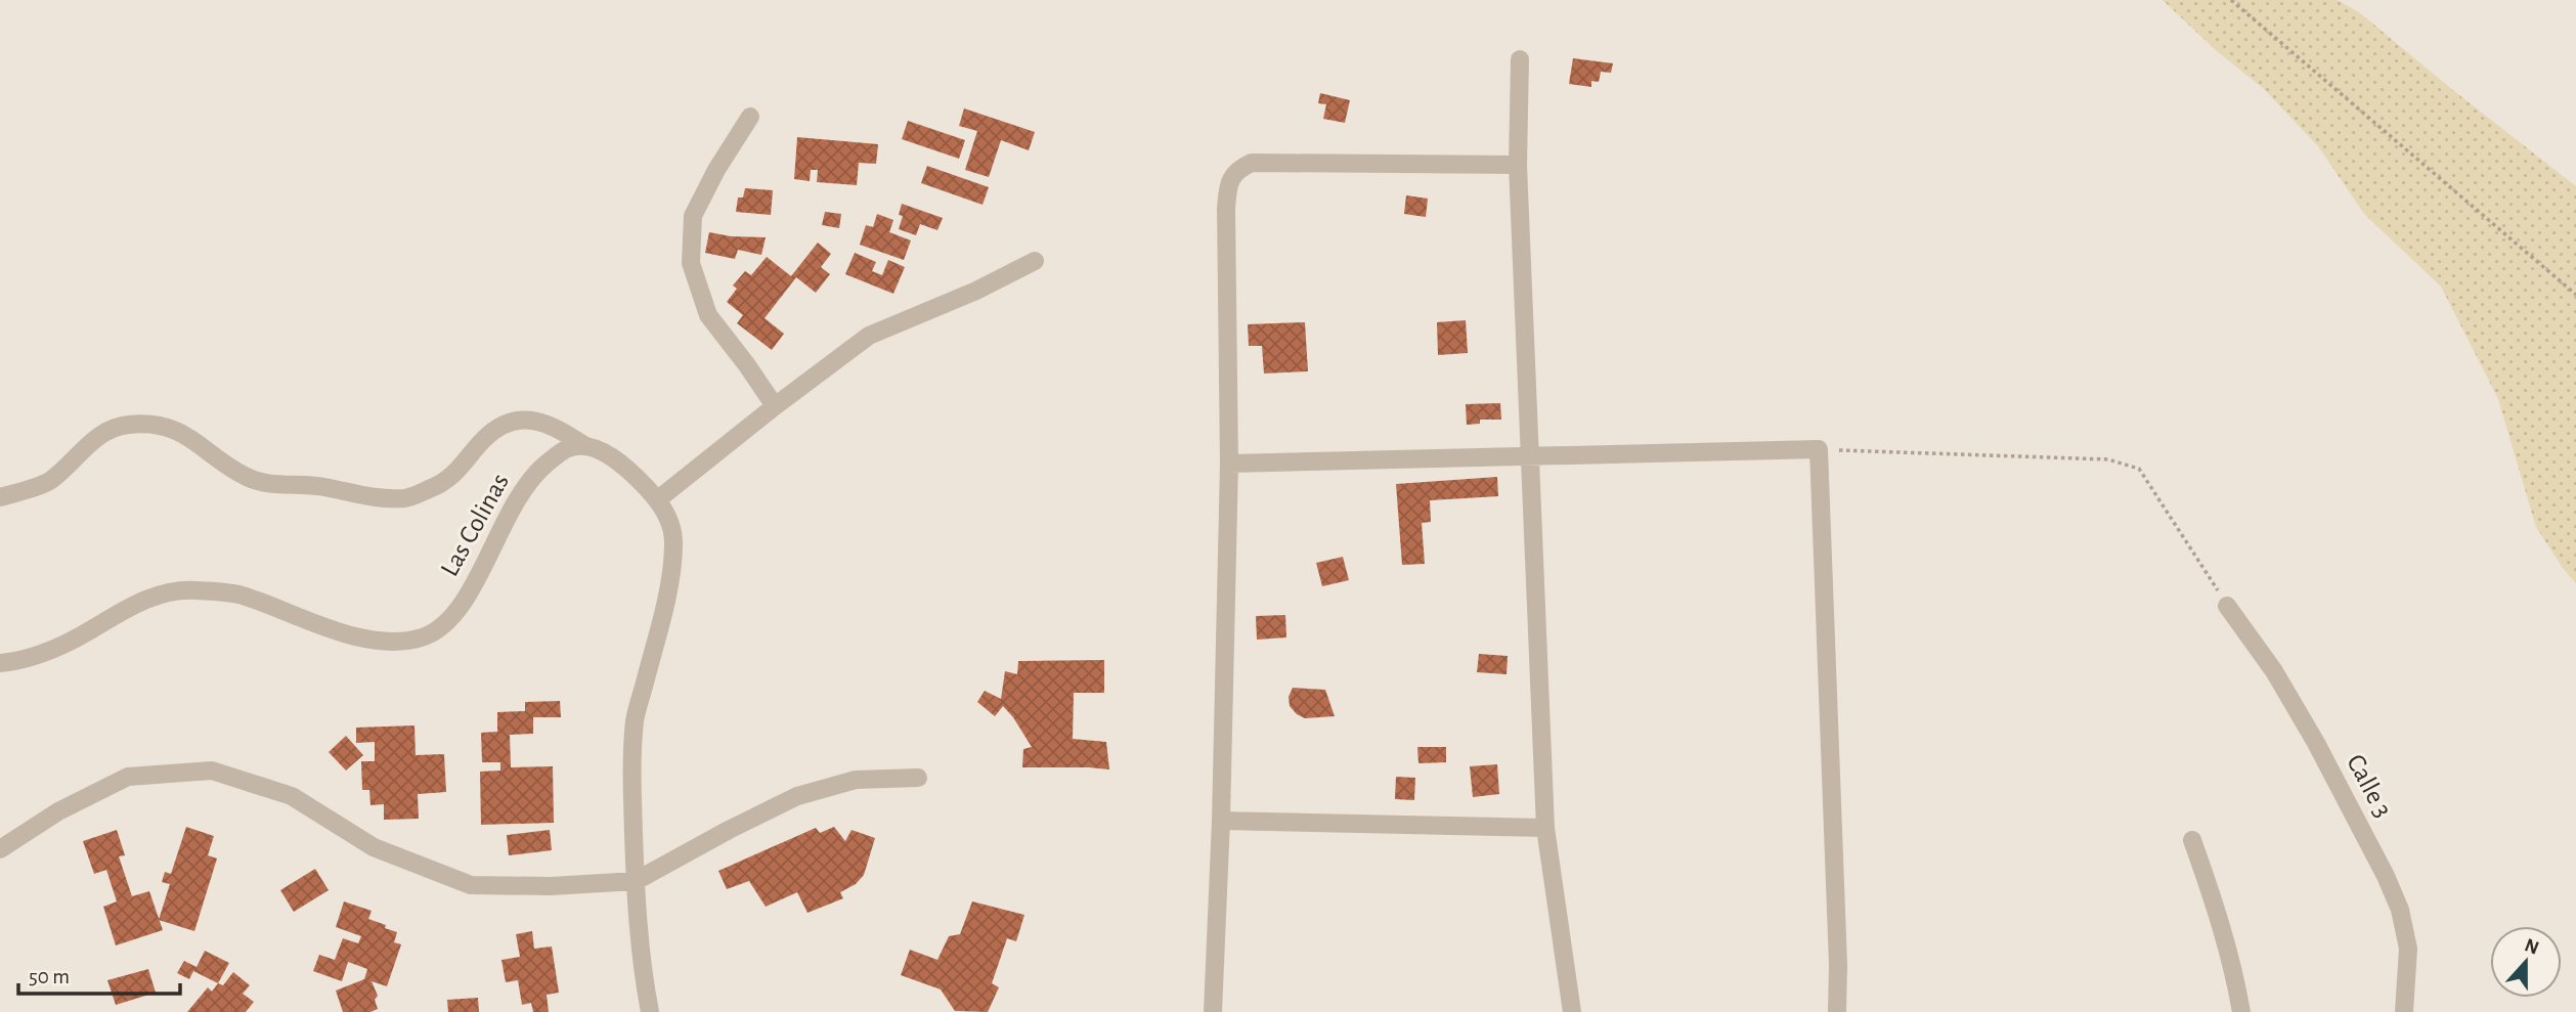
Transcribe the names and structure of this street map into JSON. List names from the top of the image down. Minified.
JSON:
{"streets":{"street":["Las Colinas","Calle 3"]},"scale_bar":"50 m","north":"top"}
